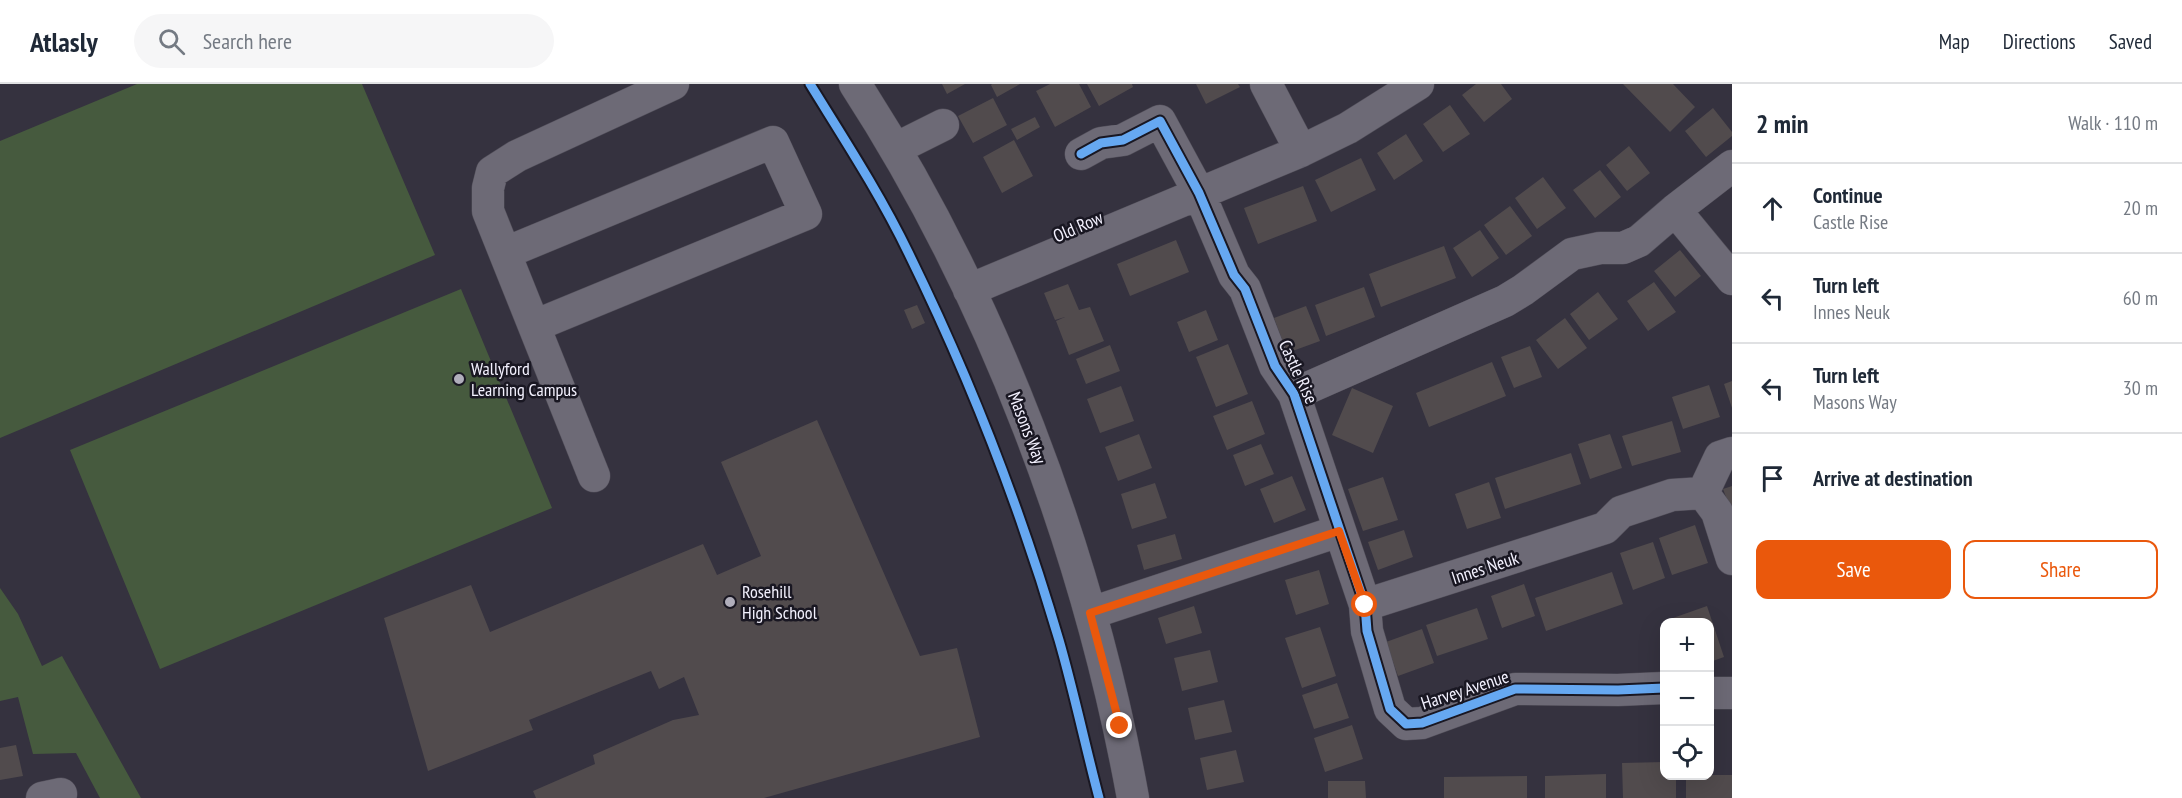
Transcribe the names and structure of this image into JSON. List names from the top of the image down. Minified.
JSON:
{"streets":{"street":["Old Row","Castle Rise","Masons Way","Innes Neuk","Harvey Avenue"]},"crossings":[["Old Row","Castle Rise"],["Old Row","Masons Way"],["Castle Rise","Innes Neuk"],["Castle Rise","Harvey Avenue"],["Innes Neuk","Harvey Avenue"]],"places":["Wallyford Learning Campus","Rosehill High School"],"page":{"header":"Atlasly","search":"Search here","nav":["Map","Directions","Saved"],"heading":["2 min","Walk · 110 m"],"list":[["Continue","Castle Rise","20 m"],["Turn left","Innes Neuk","60 m"],["Turn left","Masons Way","30 m"],"Arrive at destination"],"buttons":["Save","Share"],"map_buttons":["+","−"]}}
